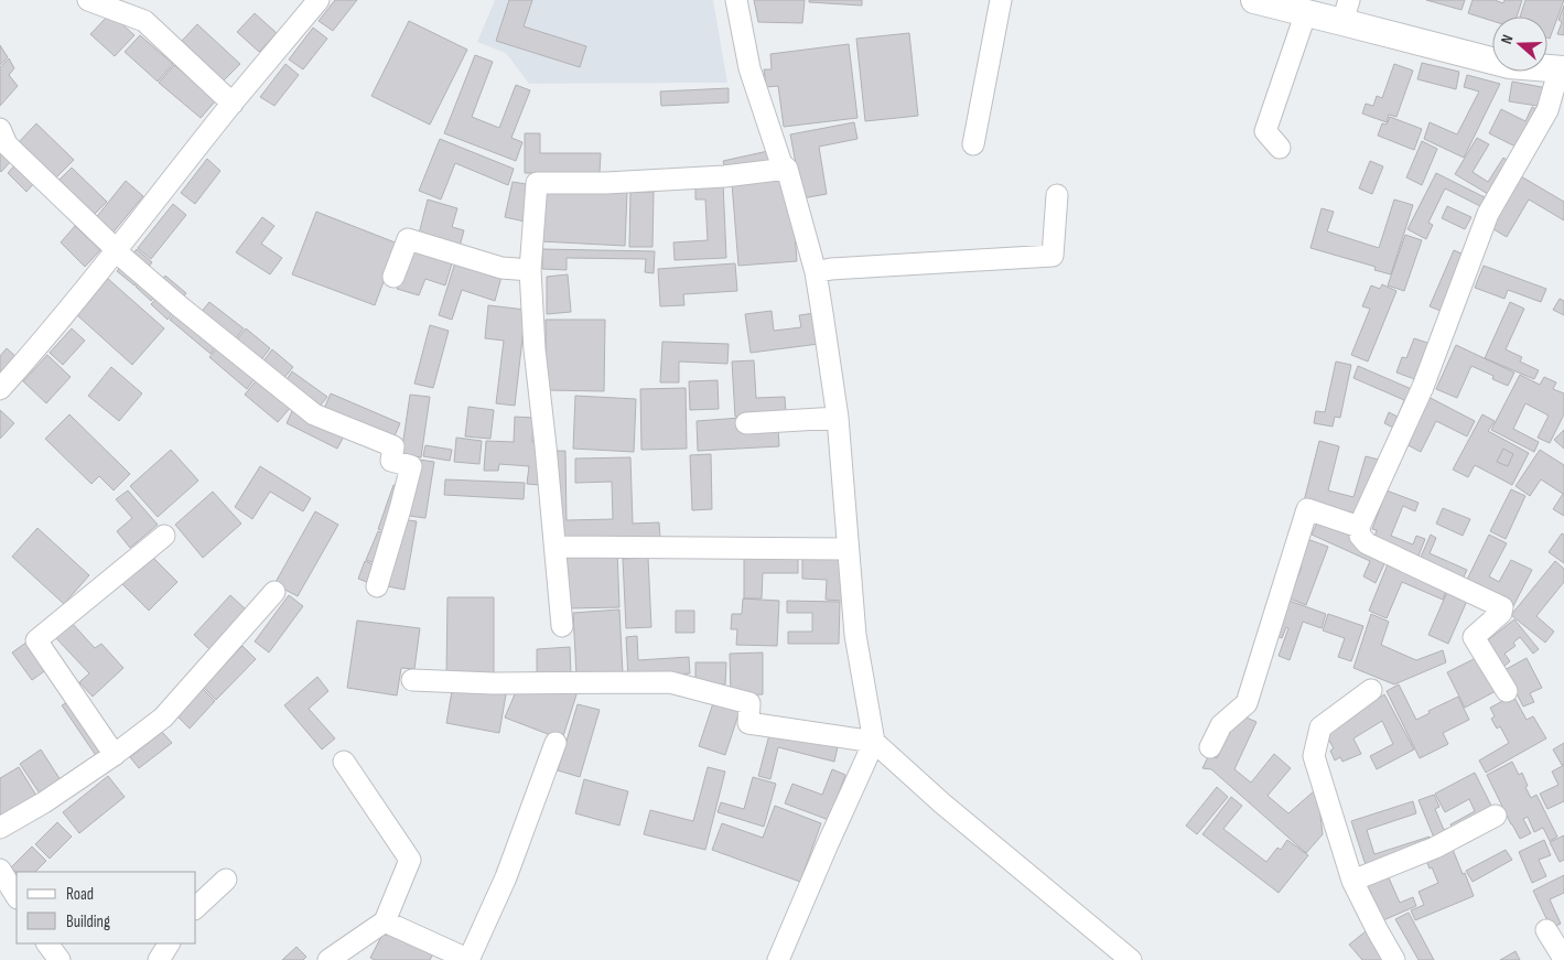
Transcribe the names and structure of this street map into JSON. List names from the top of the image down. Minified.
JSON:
{"legend":["Road","Building"],"north":"left"}
